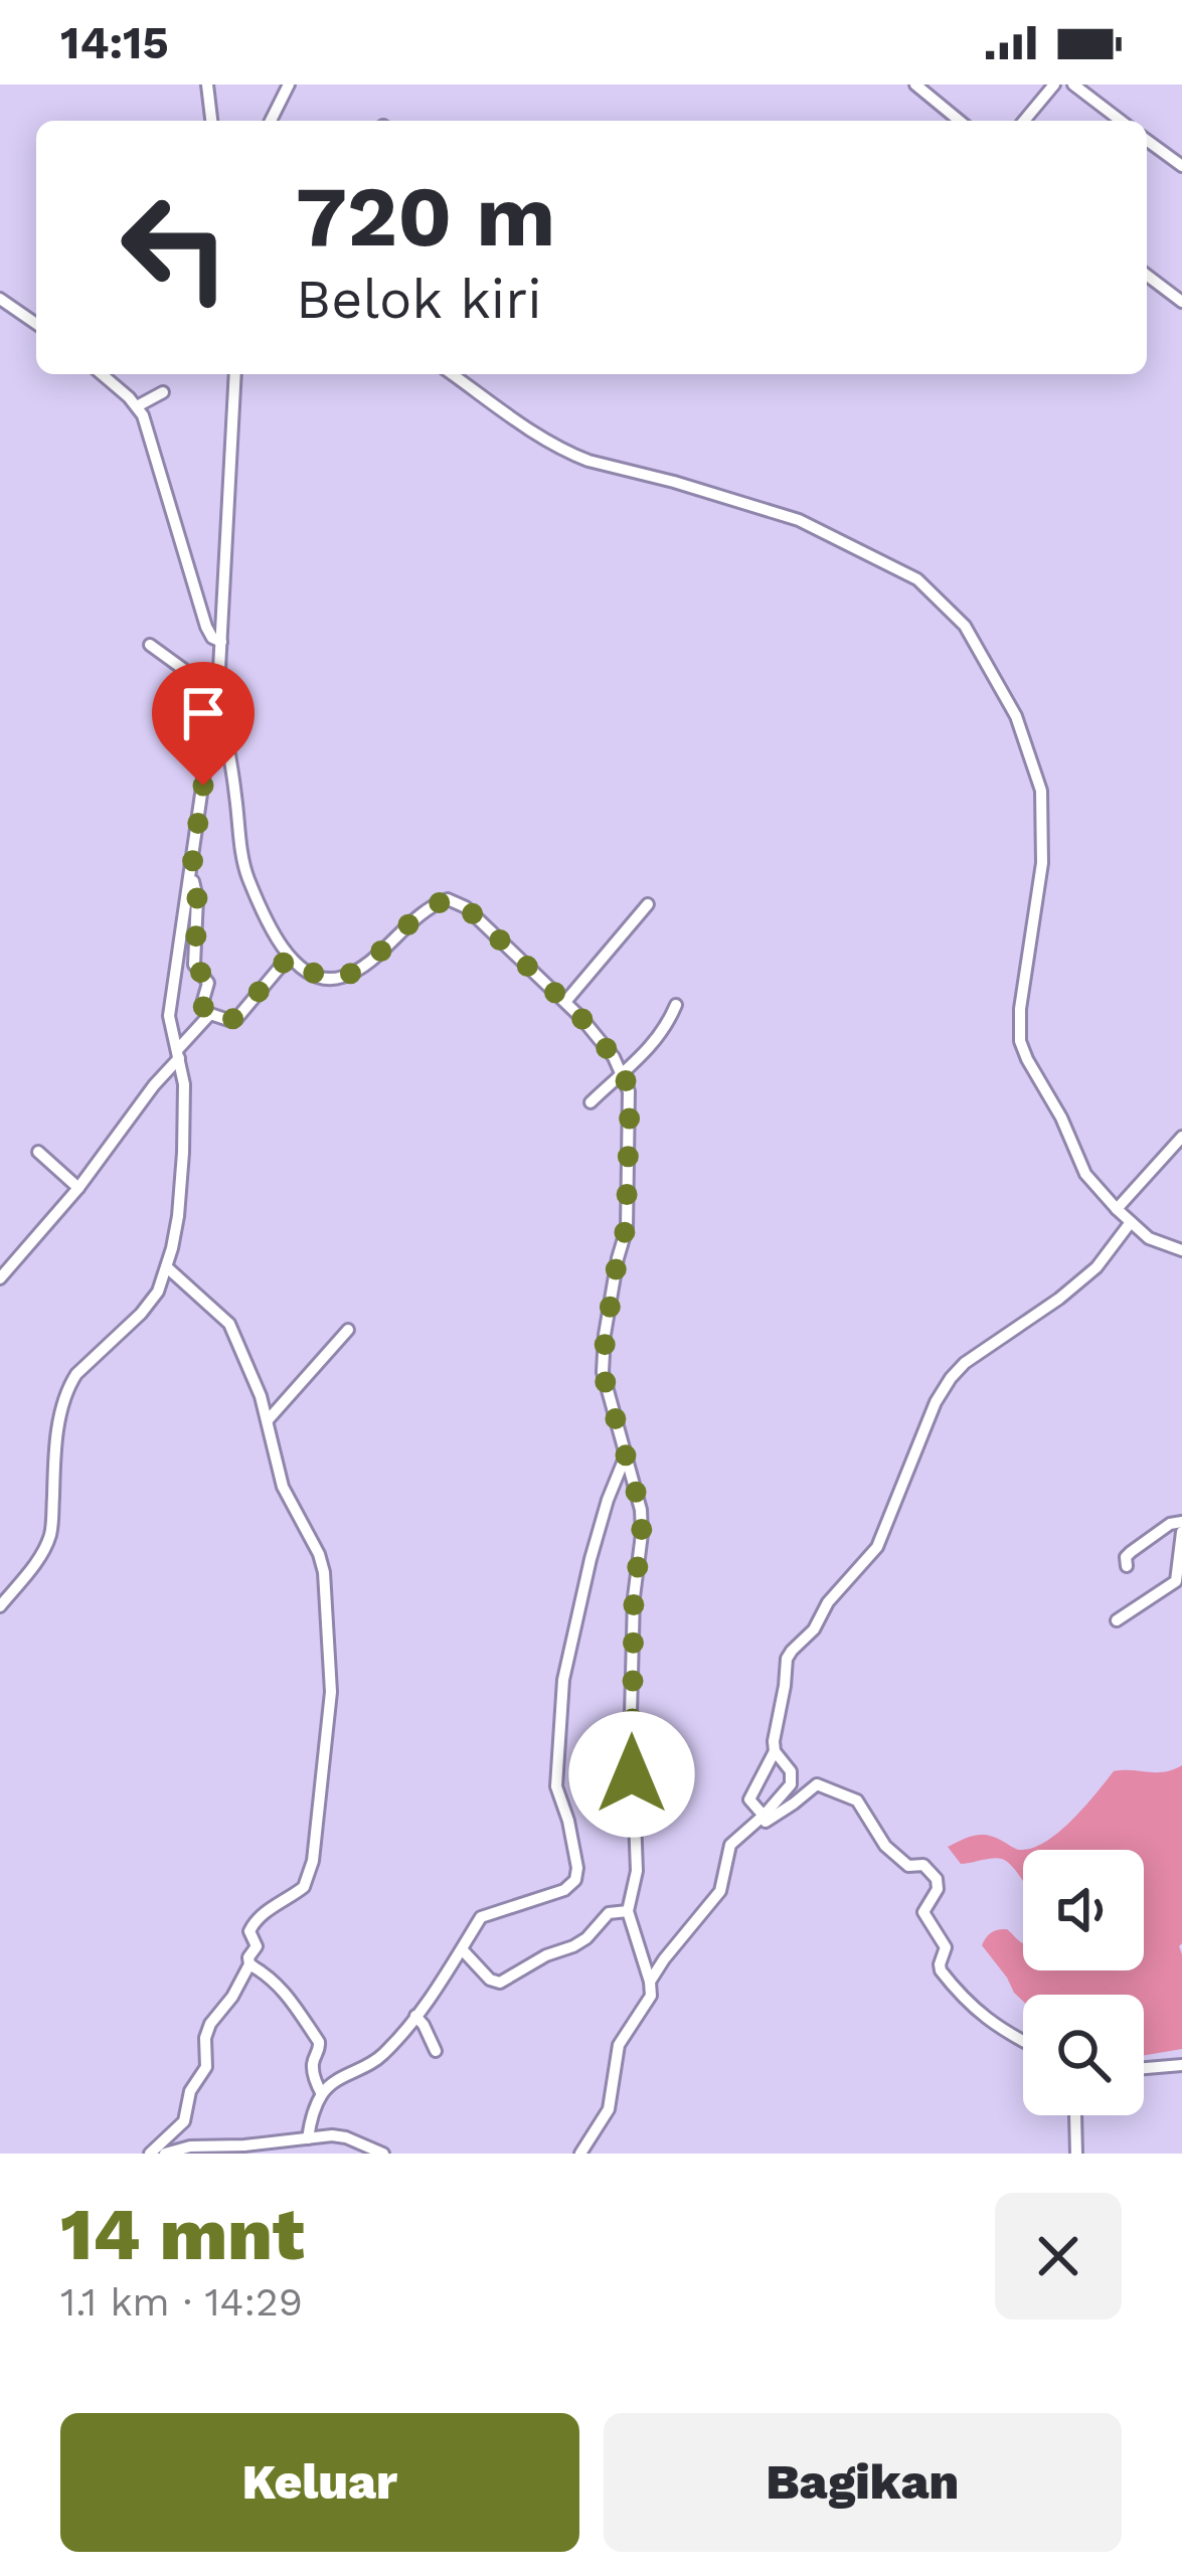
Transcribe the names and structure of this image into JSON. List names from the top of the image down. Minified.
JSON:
{"page":{"status":"14:15","turn":["720 m","Belok kiri"],"heading":["14 mnt","1.1 km · 14:29"],"buttons":["Keluar","Bagikan"]}}
